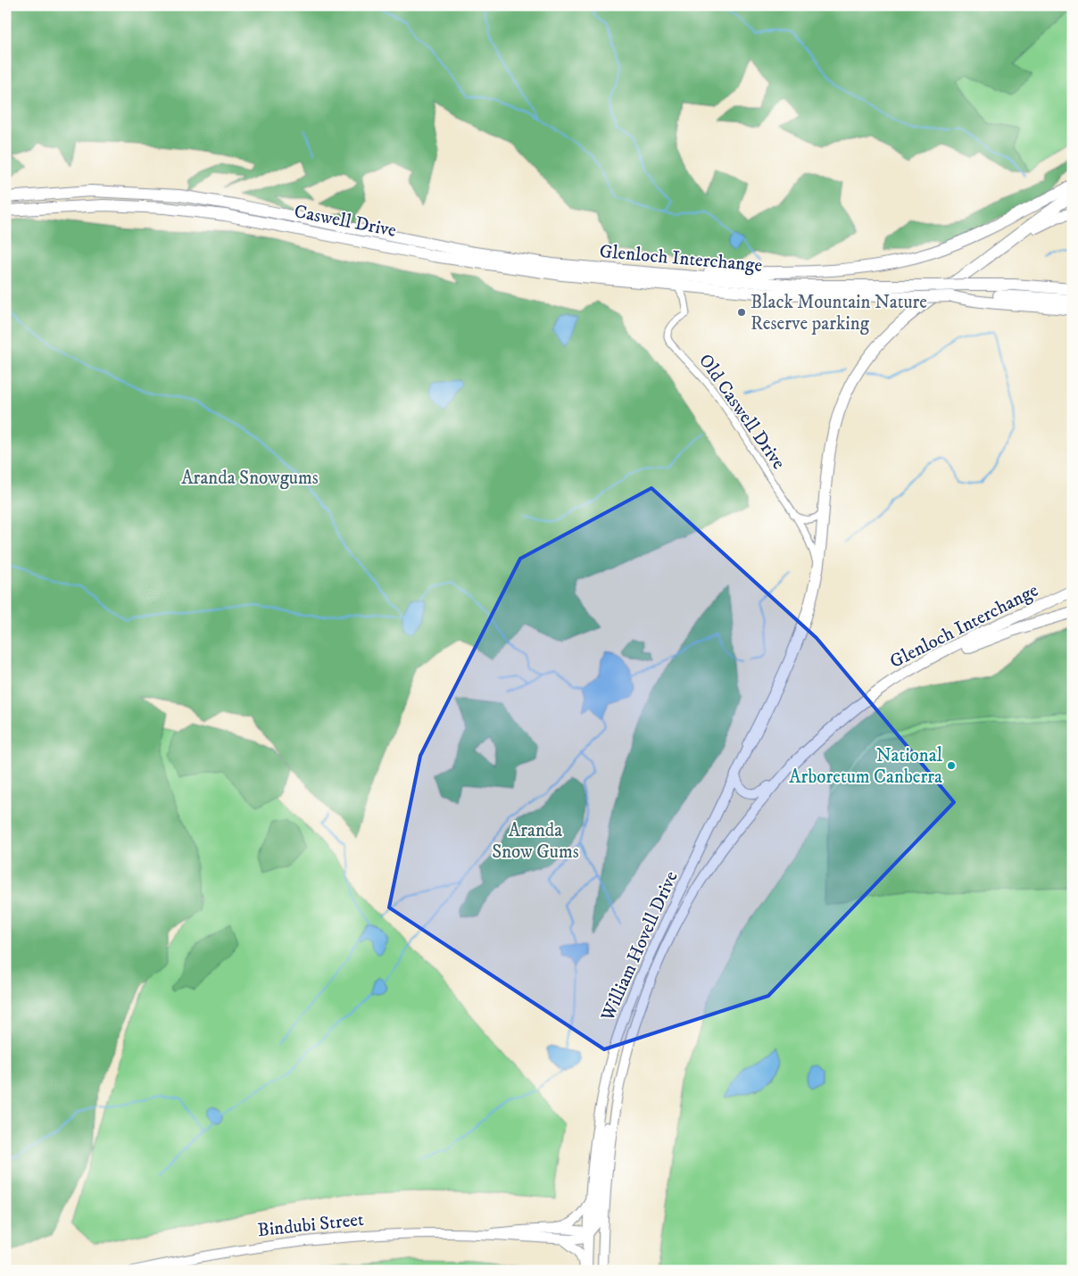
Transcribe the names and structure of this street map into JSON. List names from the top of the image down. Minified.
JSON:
{"streets":{"highway":["Caswell Drive","Glenloch Interchange"],"main road":["William Hovell Drive","Bindubi Street"],"street":["Old Caswell Drive"]},"crossings":[["Caswell Drive","Glenloch Interchange"],["Caswell Drive","Old Caswell Drive"],["Glenloch Interchange","Old Caswell Drive"],["Glenloch Interchange","William Hovell Drive"],["William Hovell Drive","Bindubi Street"]],"parks":["Aranda Snowgums","Aranda Snow Gums"],"places":["Black Mountain Nature Reserve parking","National Arboretum Canberra"]}
